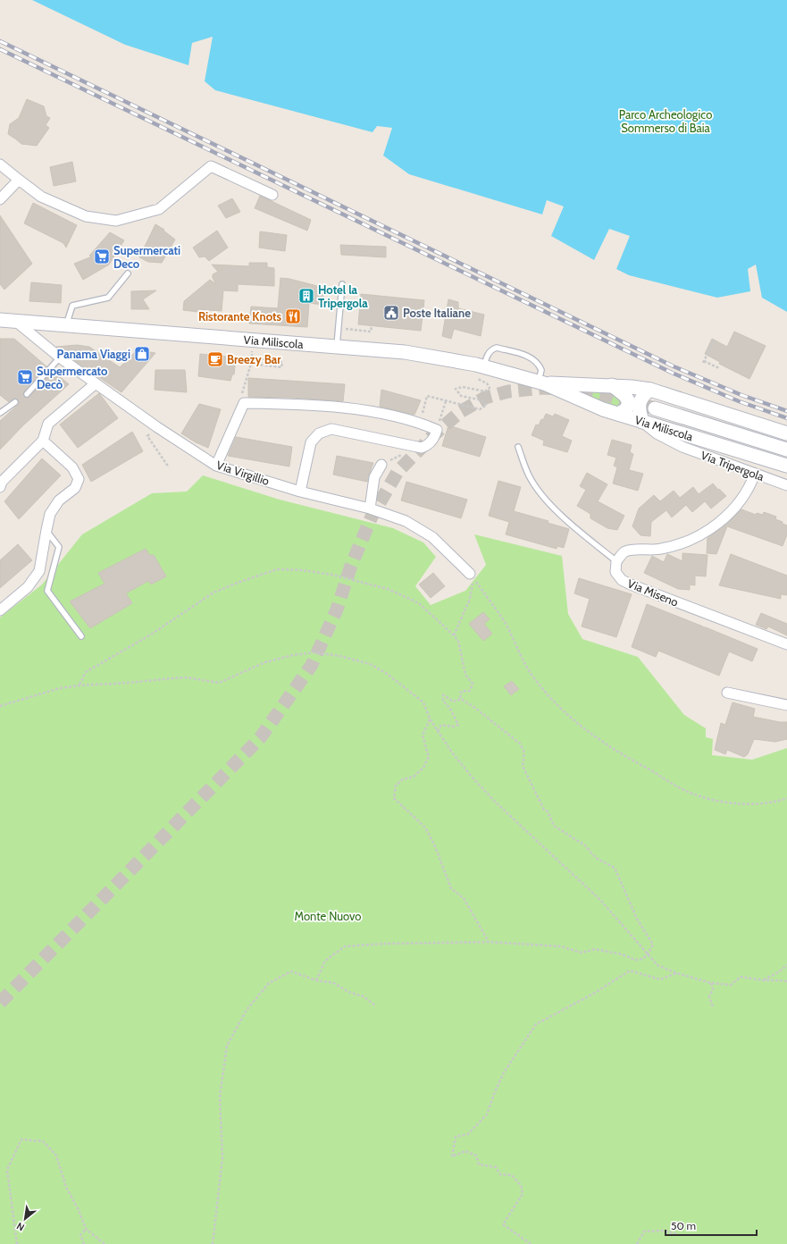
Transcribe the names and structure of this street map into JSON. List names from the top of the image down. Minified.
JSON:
{"streets":{"street":["Via Miliscola","Via Tripergola","Via Virgillio","Via Miseno"]},"crossings":[["Via Miliscola","Via Tripergola"],["Via Miliscola","Via Virgillio"]],"parks":["Parco Archeologico Sommerso di Baia","Monte Nuovo"],"places":{"supermarket":["Supermercati Deco","Supermercato Decò"],"building":["Hotel la Tripergola"],"public building":["Poste Italiane"],"restaurant":["Ristorante Knots"],"shop":["Panama Viaggi"],"cafe":["Breezy Bar"]},"scale_bar":"50 m","north":"bottom left"}
